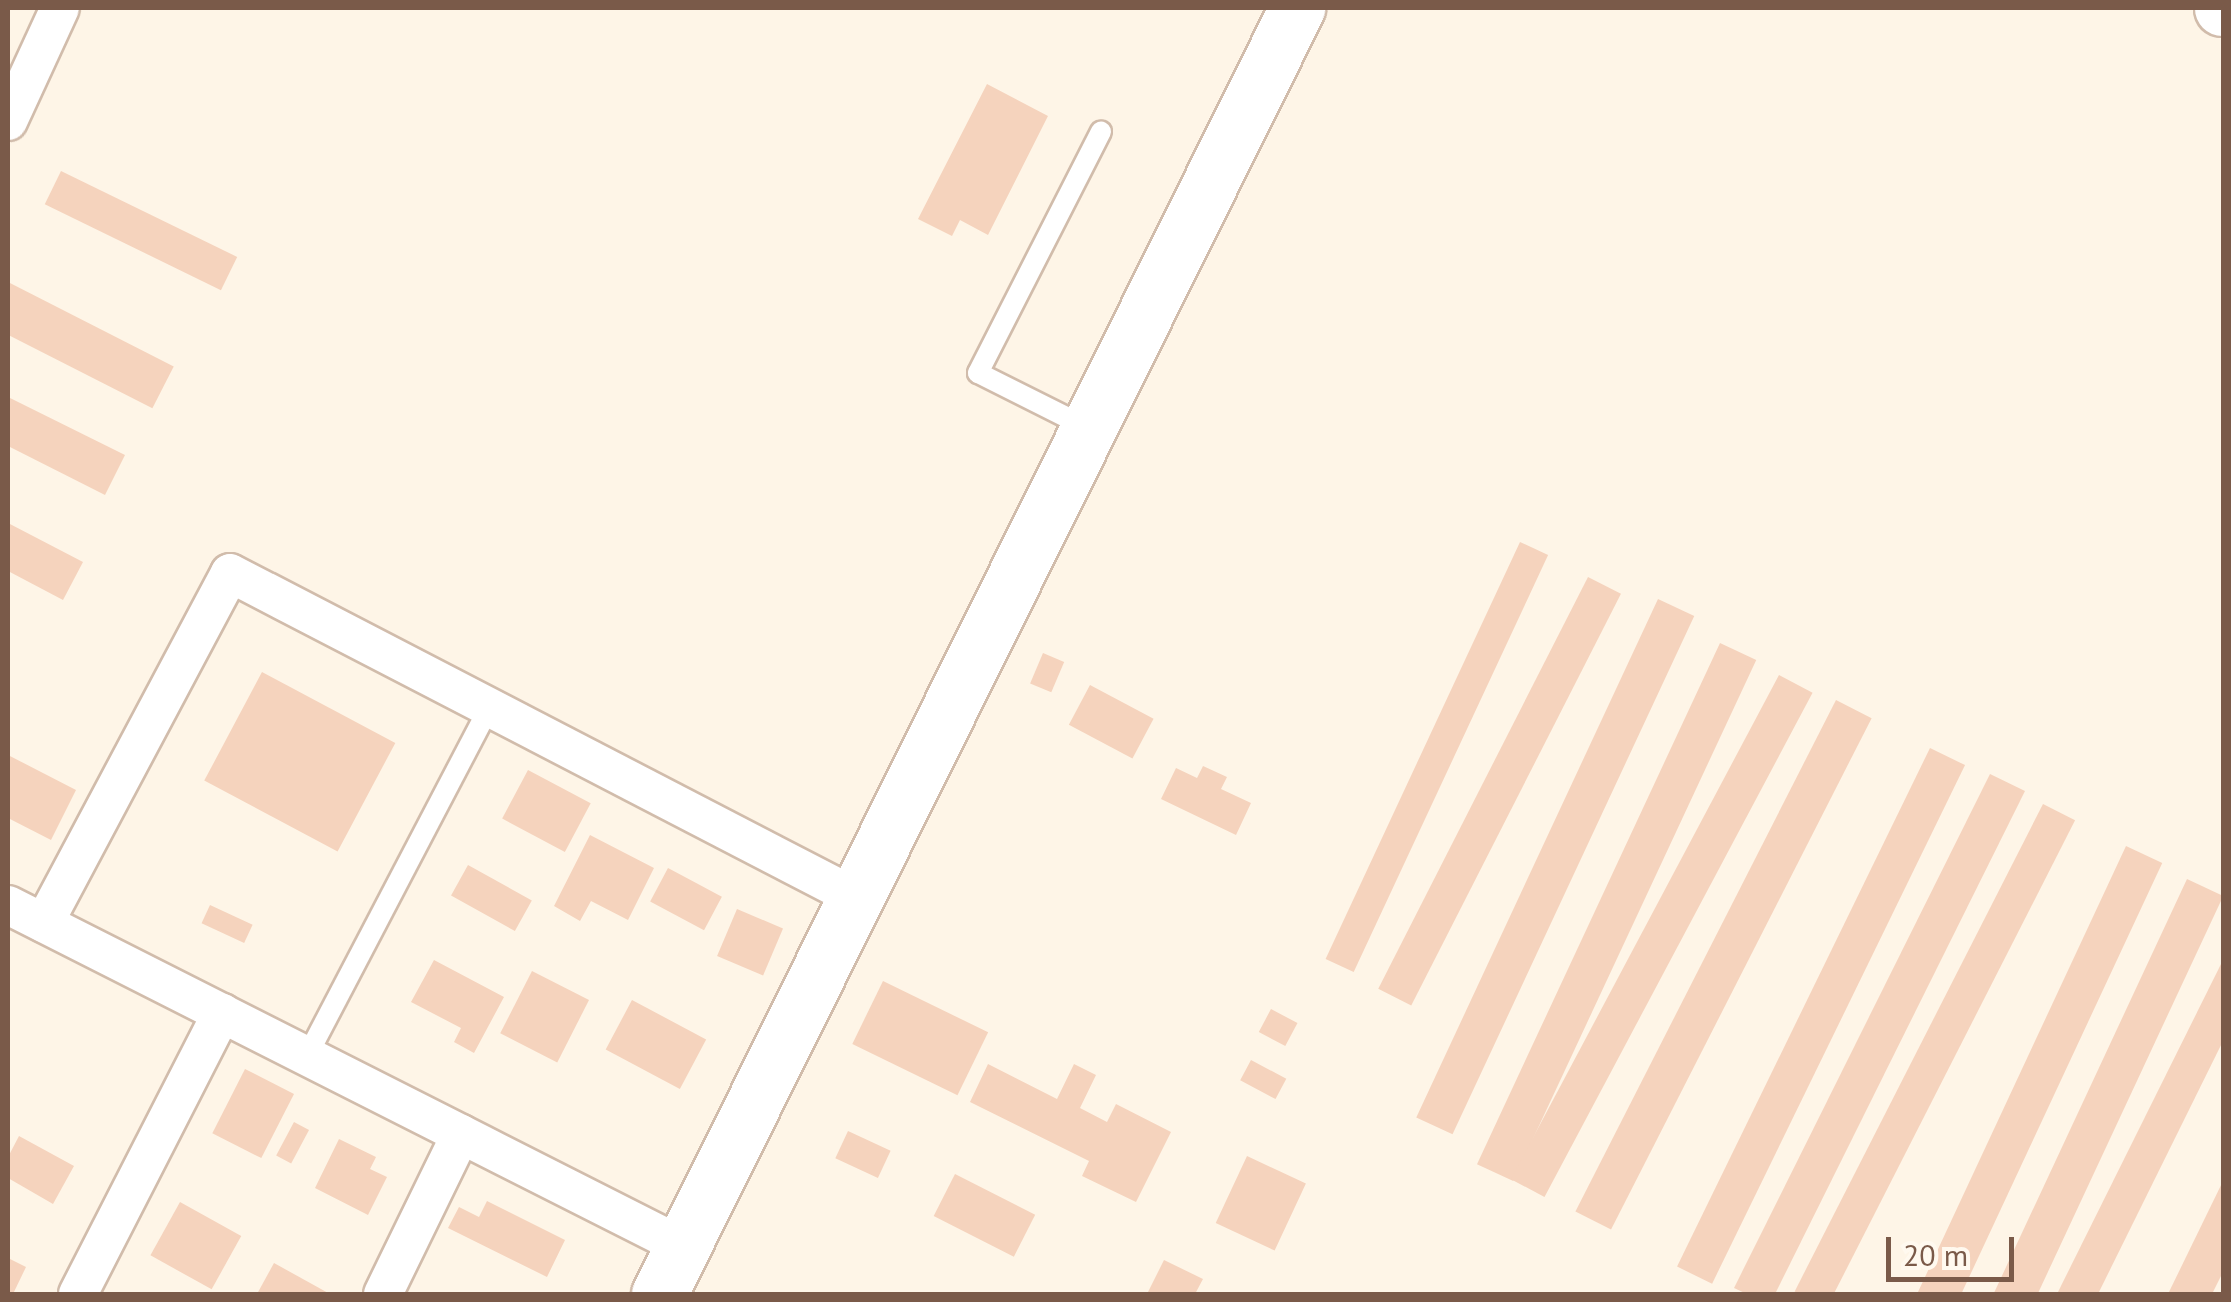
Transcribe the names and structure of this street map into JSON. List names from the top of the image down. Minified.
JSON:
{"scale_bar":"20 m"}
